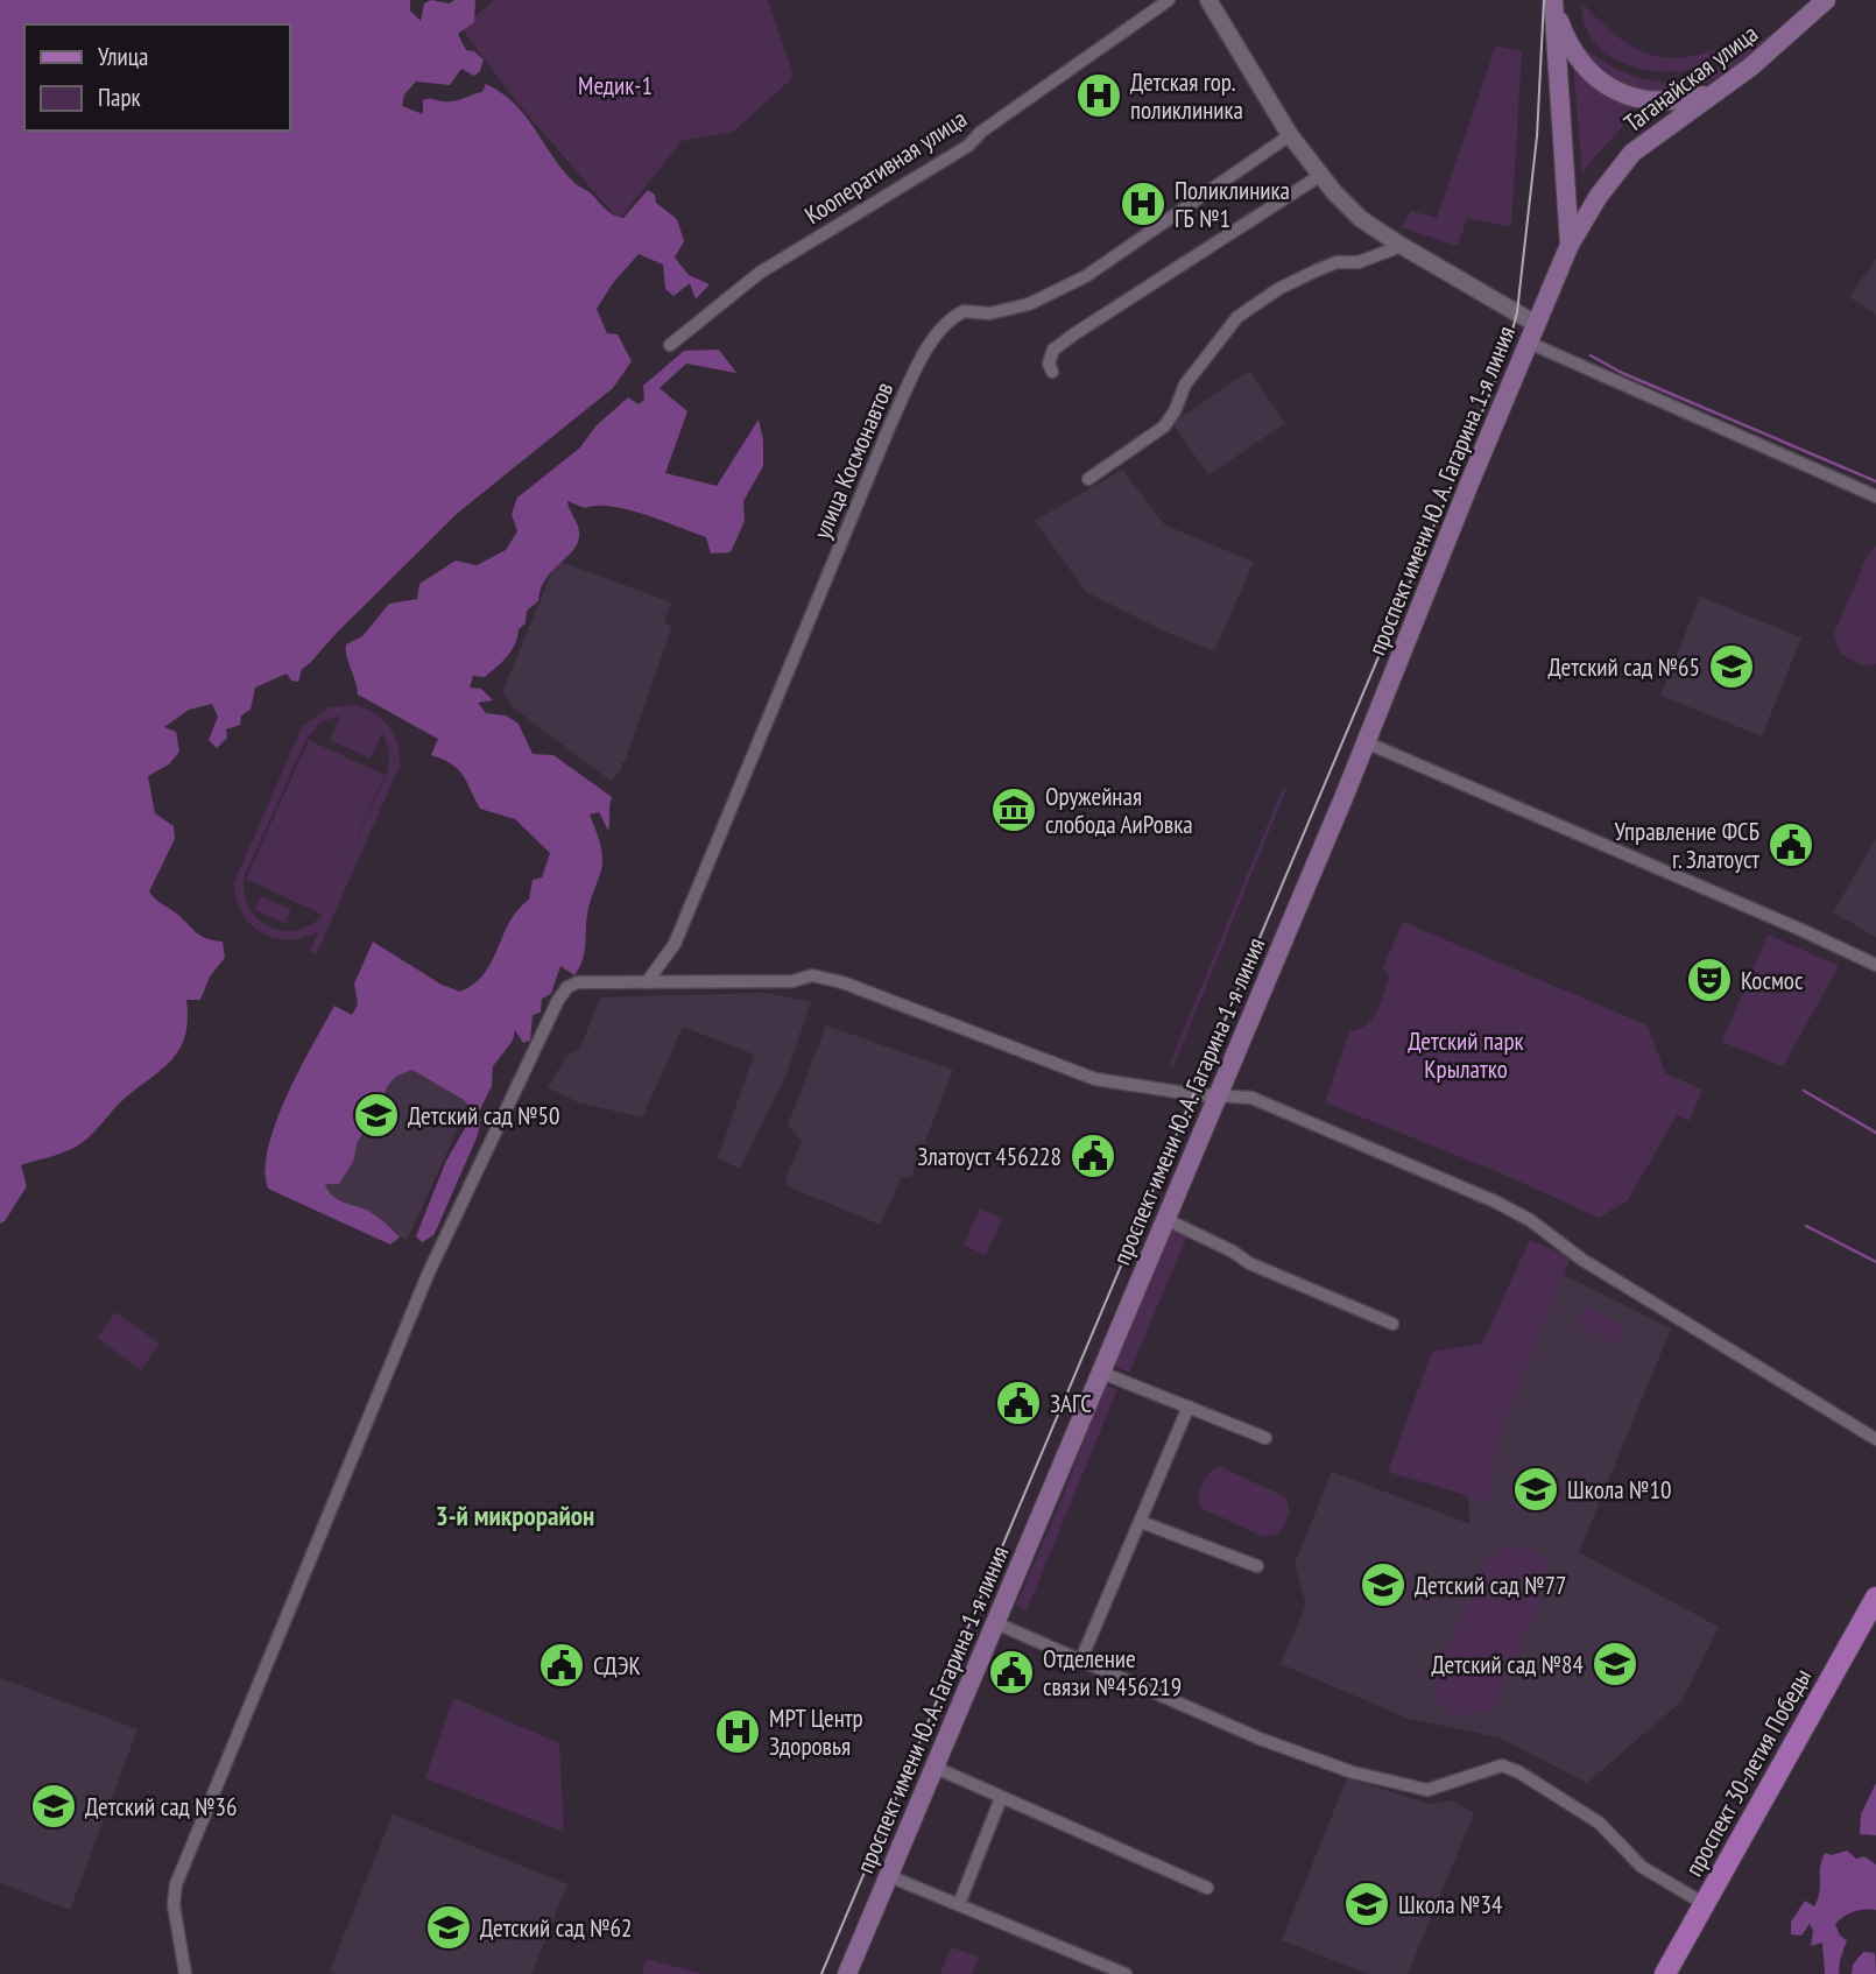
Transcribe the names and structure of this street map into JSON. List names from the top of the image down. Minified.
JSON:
{"streets":{"main road":["Таганайская улица","проспект имени Ю. А. Гагарина 1-я линия","проспект 30-летия Победы"],"street":["Кооперативная улица","улица Космонавтов"]},"crossings":[["Таганайская улица","проспект имени Ю. А. Гагарина 1-я линия"]],"districts":["3-й микрорайон"],"parks":["Медик-1","Детский парк Крылатко"],"places":{"hospital":["Детская гор. поликлиника","Поликлиника ГБ №1","МРТ Центр Здоровья"],"school or university":["Детский сад №65","Детский сад №50","Школа №10","Детский сад №77","Детский сад №84","Детский сад №36","Школа №34","Детский сад №62"],"museum":["Оружейная слобода АиРовка"],"public building":["Управление ФСБ г. Златоуст","Златоуст 456228","ЗАГС","СДЭК","Отделение связи №456219"],"theatre":["Космос"]},"legend":["Улица","Парк"]}
